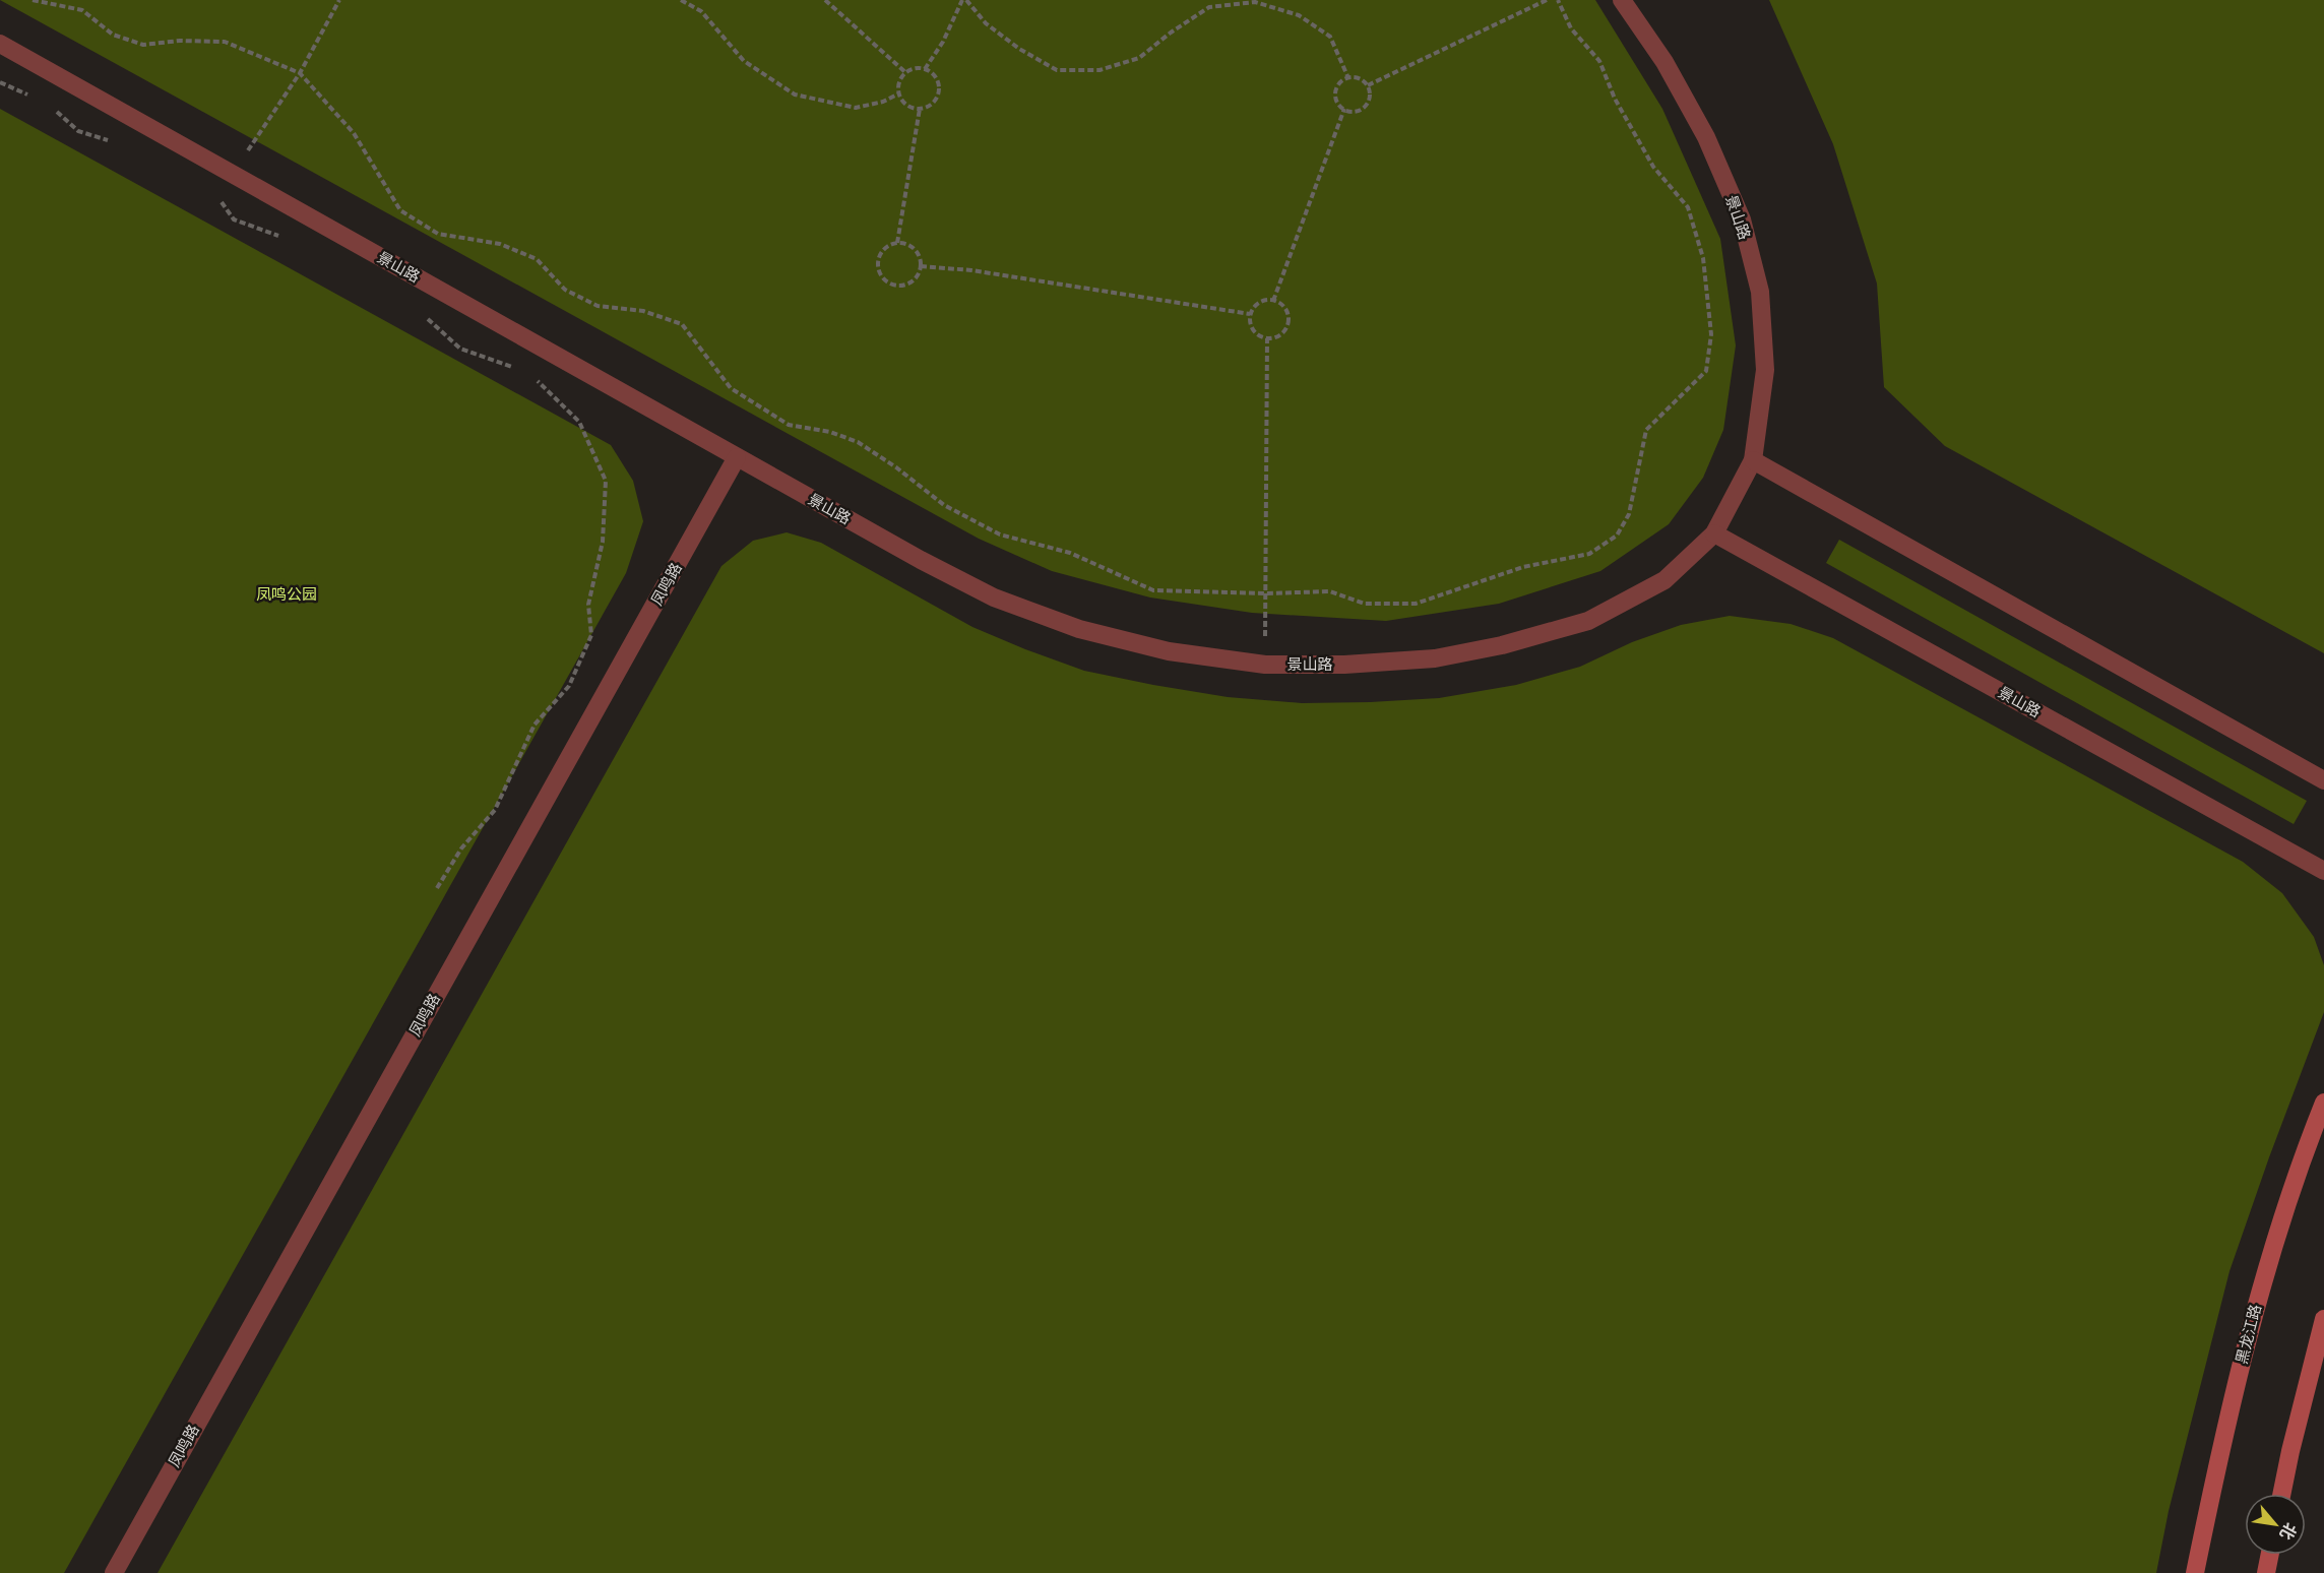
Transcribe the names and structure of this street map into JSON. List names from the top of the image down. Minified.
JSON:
{"streets":{"main road":["黑龙江路"],"street":["景山路","凤鸣路"]},"crossings":[["景山路","凤鸣路"]],"parks":["凤鸣公园"],"north":"bottom right"}
